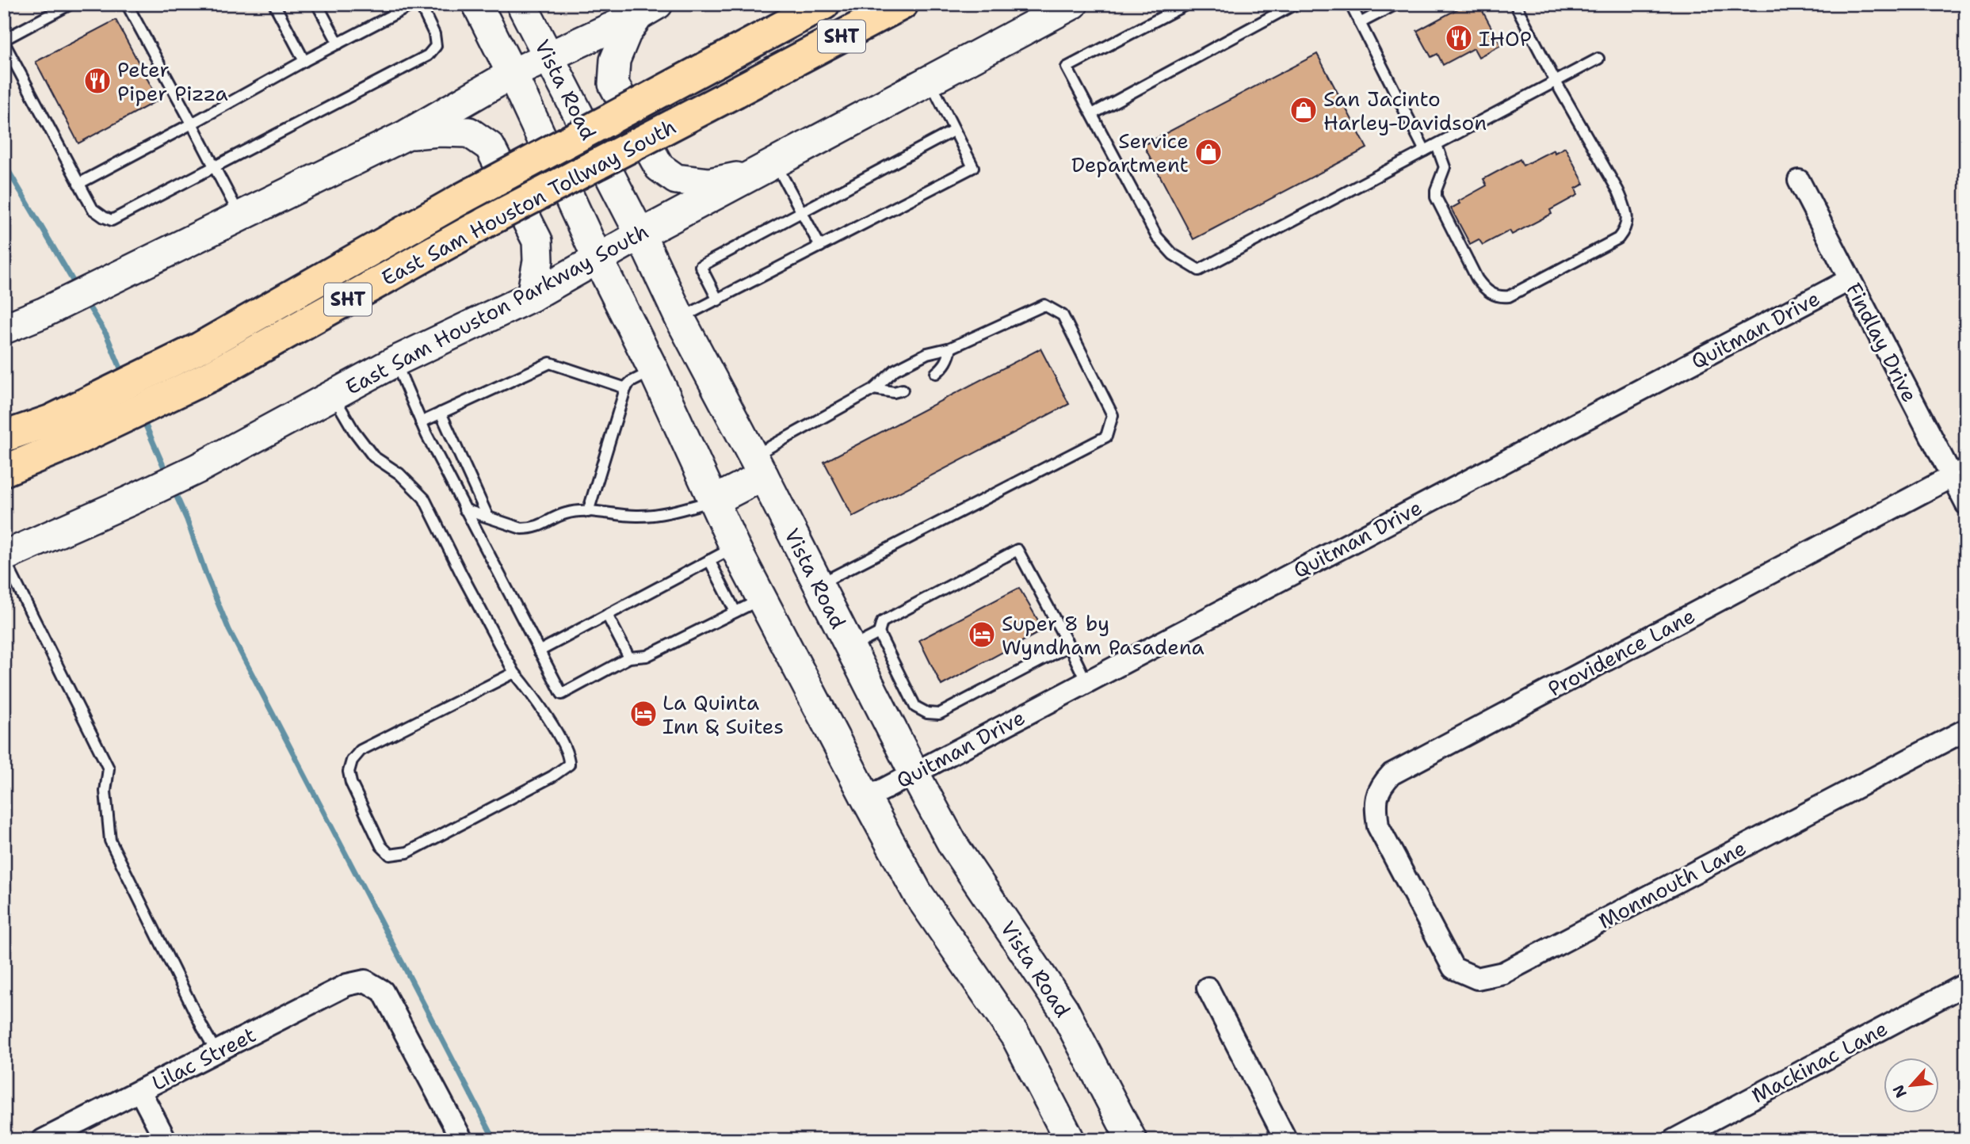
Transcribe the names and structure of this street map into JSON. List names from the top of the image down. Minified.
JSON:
{"streets":{"highway":["SHT","East Sam Houston Tollway South"],"street":["Vista Road","East Sam Houston Parkway South","Quitman Drive","Findlay Drive","Providence Lane","Monmouth Lane","Lilac Street","Mackinac Lane"]},"crossings":[["Vista Road","East Sam Houston Parkway South"],["Vista Road","Quitman Drive"],["Quitman Drive","Findlay Drive"],["Findlay Drive","Providence Lane"],["Providence Lane","Monmouth Lane"]],"places":{"restaurant":["IHOP","Peter Piper Pizza"],"shop":["San Jacinto Harley-Davidson","Service Department"],"hotel":["Super 8 by Wyndham Pasadena","La Quinta Inn & Suites"]},"north":"bottom left"}
